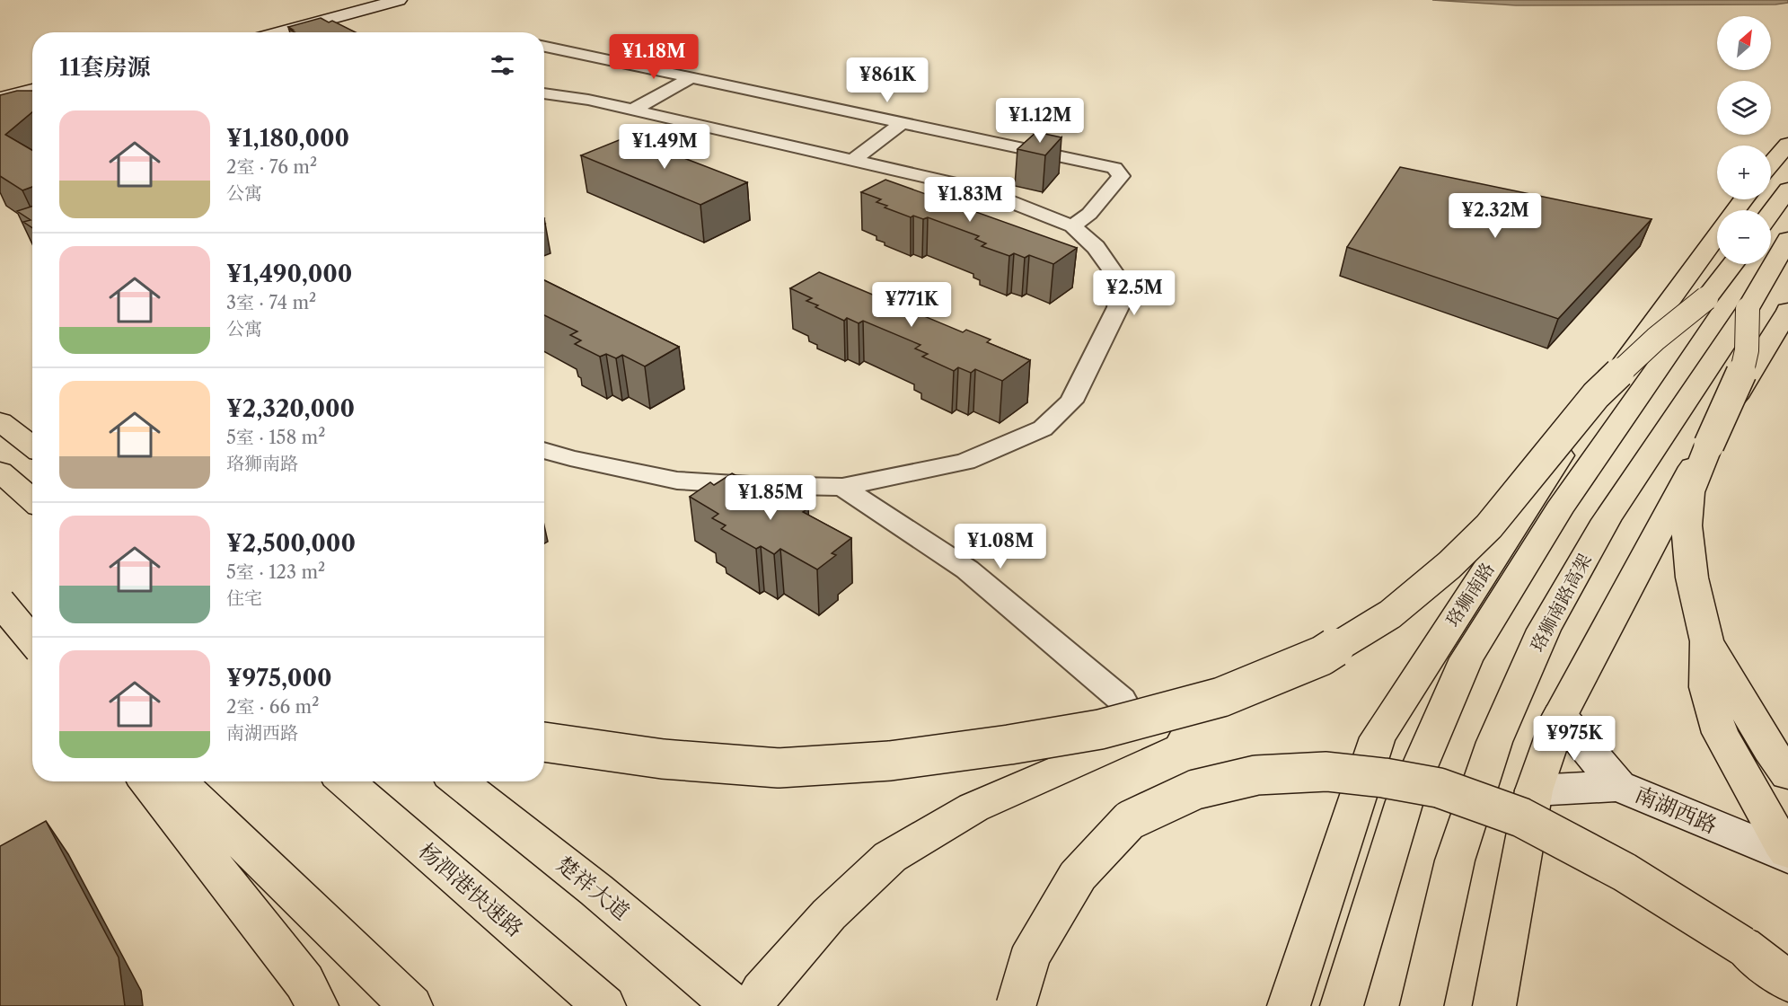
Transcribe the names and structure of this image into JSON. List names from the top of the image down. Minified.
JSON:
{"streets":{"main road":["珞狮南路","珞狮南路高架","南湖西路","楚祥大道","杨泗港快速路"]},"north":"top right","page":{"map_buttons":["+","−"],"heading":"11套房源","price":["¥1.18M","¥861K","¥1.12M","¥1.49M","¥1.83M","¥2.32M","¥2.5M","¥771K","¥1.85M","¥1.08M","¥975K"],"list":[{"name":"¥1,180,000","note":"2室 · 76 m² · 公寓"},{"name":"¥1,490,000","note":"3室 · 74 m² · 公寓"},{"name":"¥2,320,000","note":"5室 · 158 m² · 珞狮南路"},{"name":"¥2,500,000","note":"5室 · 123 m² · 住宅"},{"name":"¥975,000","note":"2室 · 66 m² · 南湖西路"}]}}
